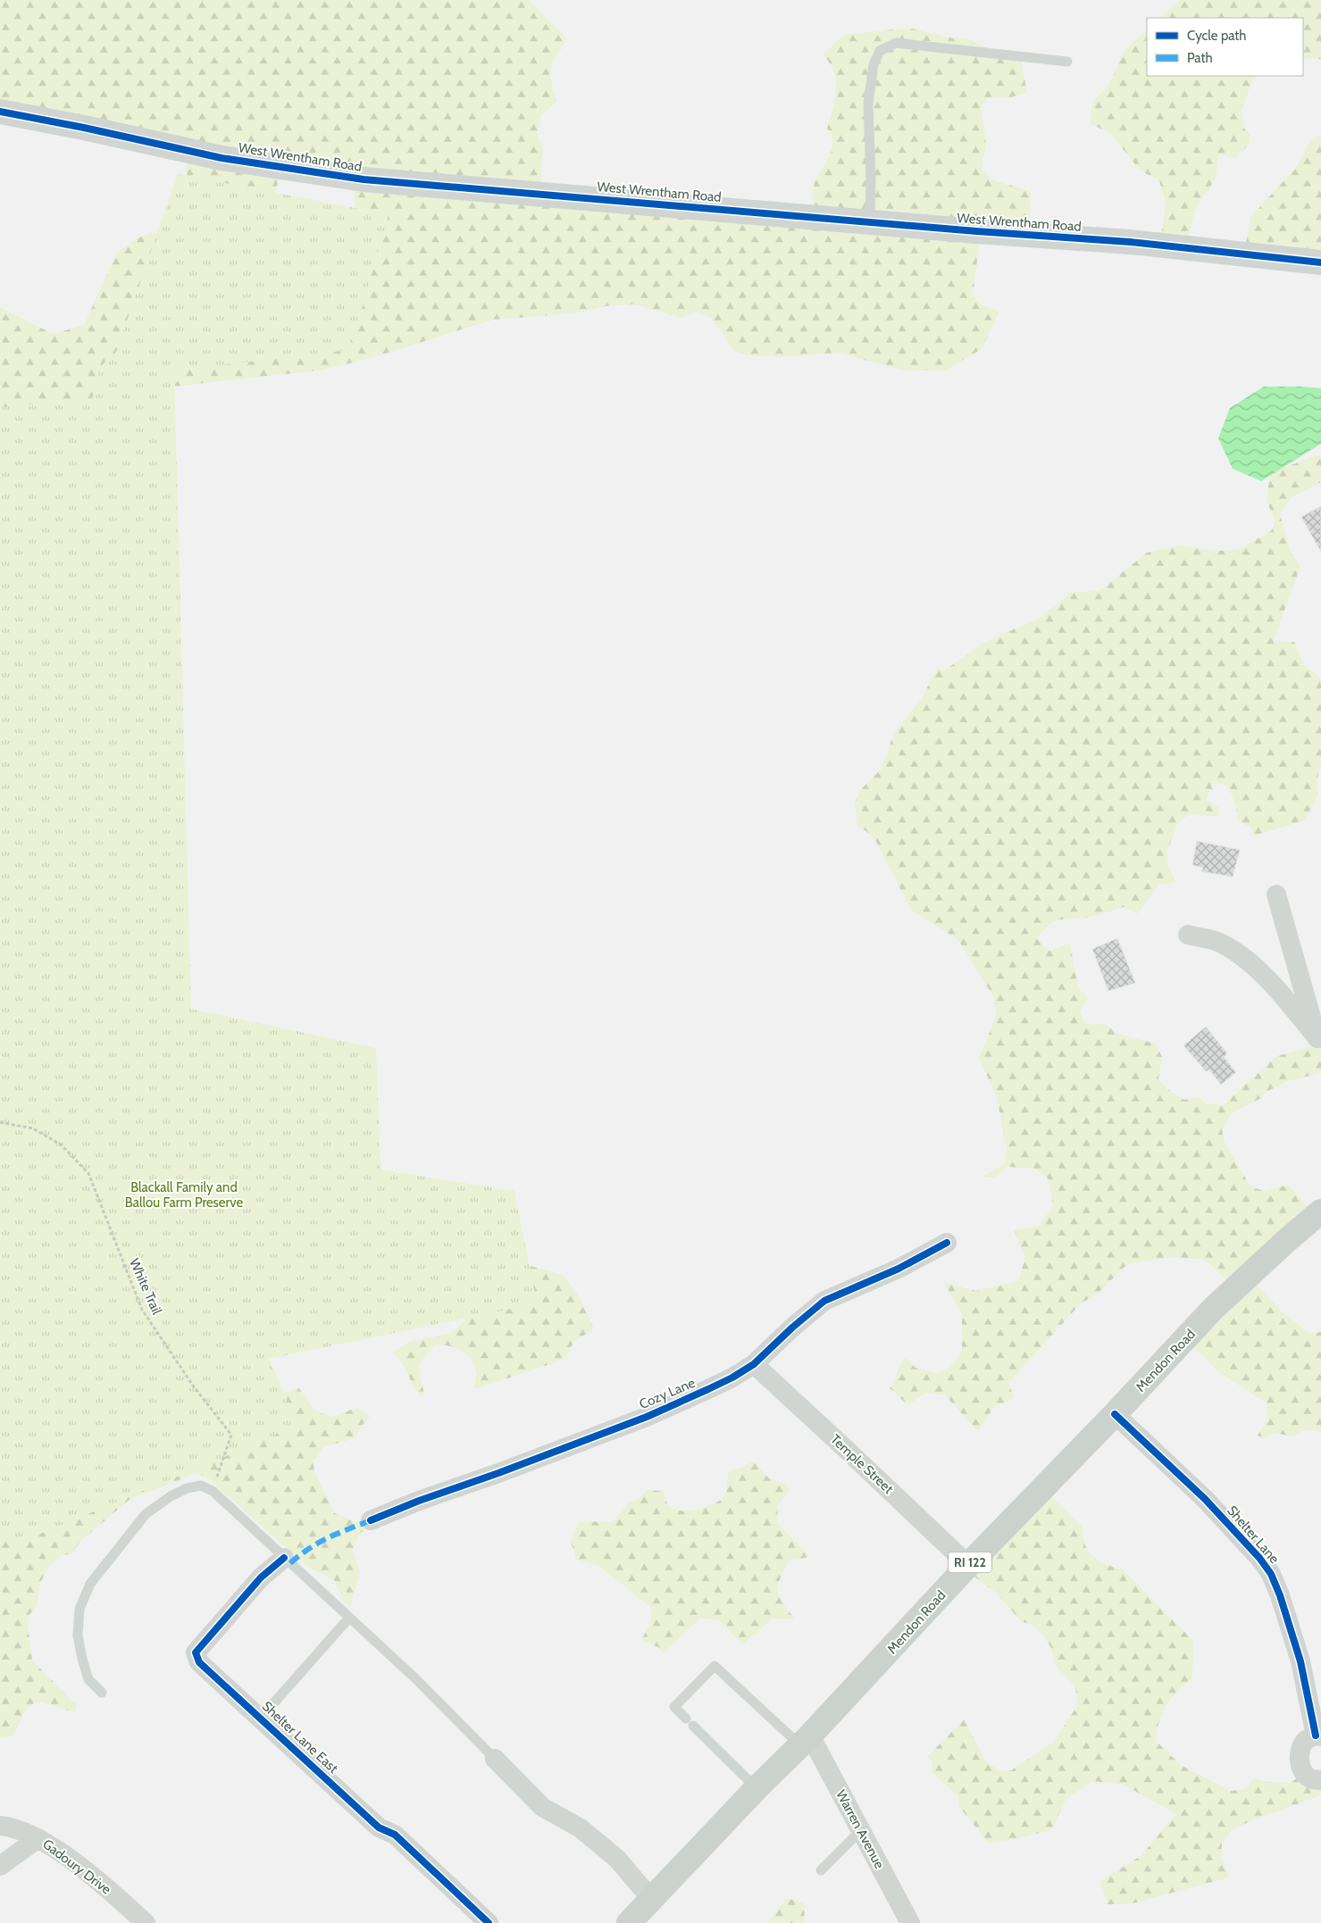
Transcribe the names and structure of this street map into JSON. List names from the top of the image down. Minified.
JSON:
{"streets":{"main road":["Mendon Road","RI 122"],"street":["West Wrentham Road","Cozy Lane","Temple Street","Shelter Lane","Shelter Lane East","Warren Avenue","Gadoury Drive"],"path":["White Trail"]},"crossings":[["Mendon Road","Temple Street"],["Mendon Road","Shelter Lane"],["Mendon Road","Warren Avenue"],["Cozy Lane","Temple Street"]],"parks":["Blackall Family and Ballou Farm Preserve"],"legend":["Cycle path","Path"]}
